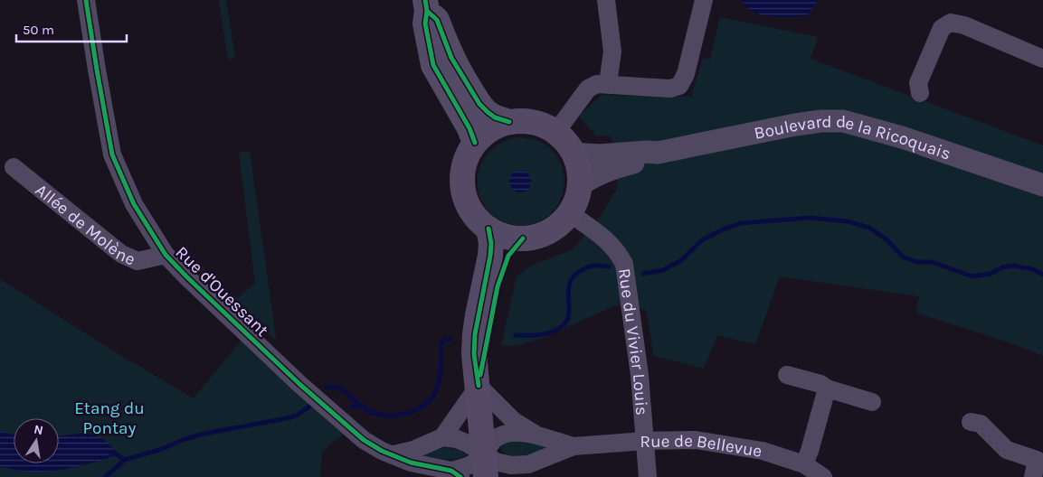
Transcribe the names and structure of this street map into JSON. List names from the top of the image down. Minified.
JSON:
{"streets":{"street":["Boulevard de la Ricoquais","Allée de Molène","Rue d'Ouessant","Rue du Vivier Louis","Rue de Bellevue"]},"crossings":[["Boulevard de la Ricoquais","Rue du Vivier Louis"],["Allée de Molène","Rue d'Ouessant"],["Rue d'Ouessant","Rue de Bellevue"],["Rue du Vivier Louis","Rue de Bellevue"]],"parks":["Etang du Pontay"],"scale_bar":"50 m","north":"top"}
